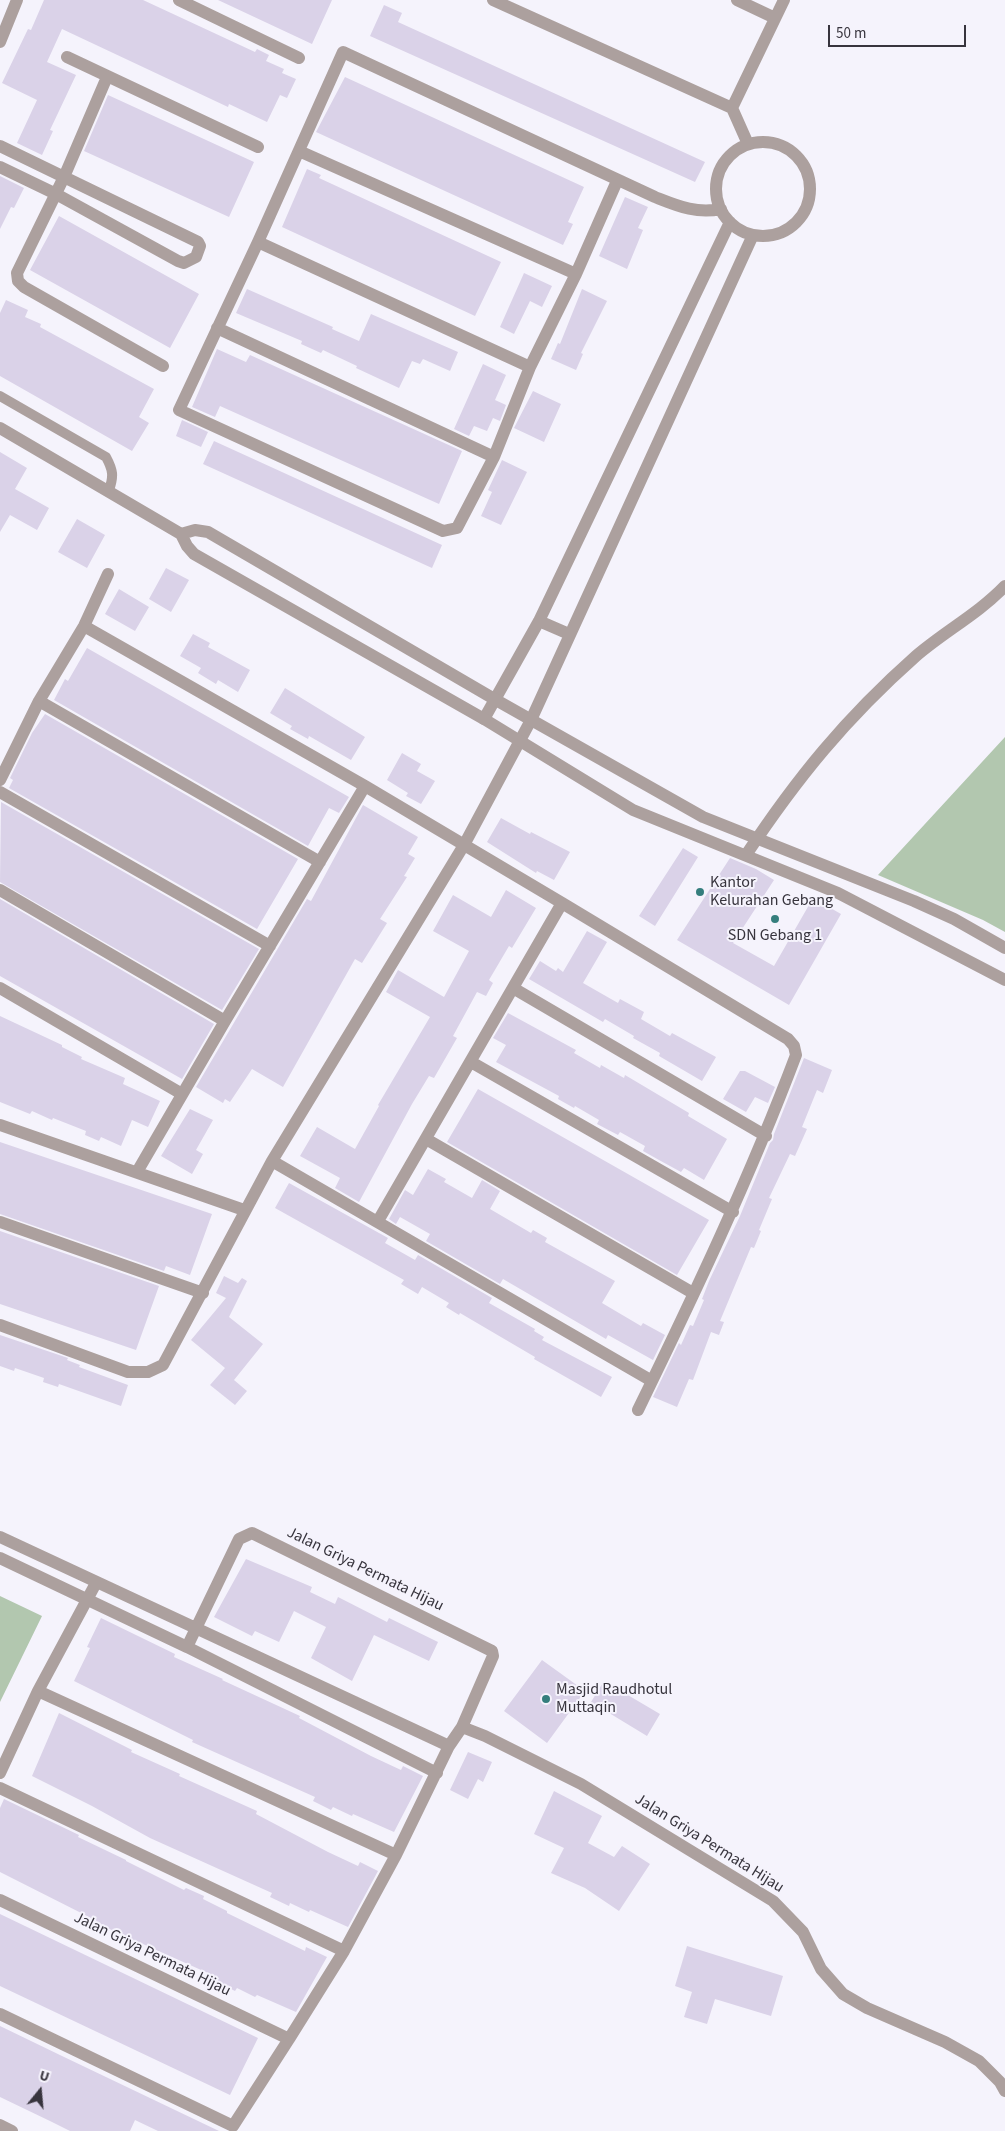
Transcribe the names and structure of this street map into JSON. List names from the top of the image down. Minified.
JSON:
{"streets":{"street":["Jalan Griya Permata Hijau"]},"places":["Kantor Kelurahan Gebang","SDN Gebang 1","Masjid Raudhotul Muttaqin"],"scale_bar":"50 m","north":"top"}
